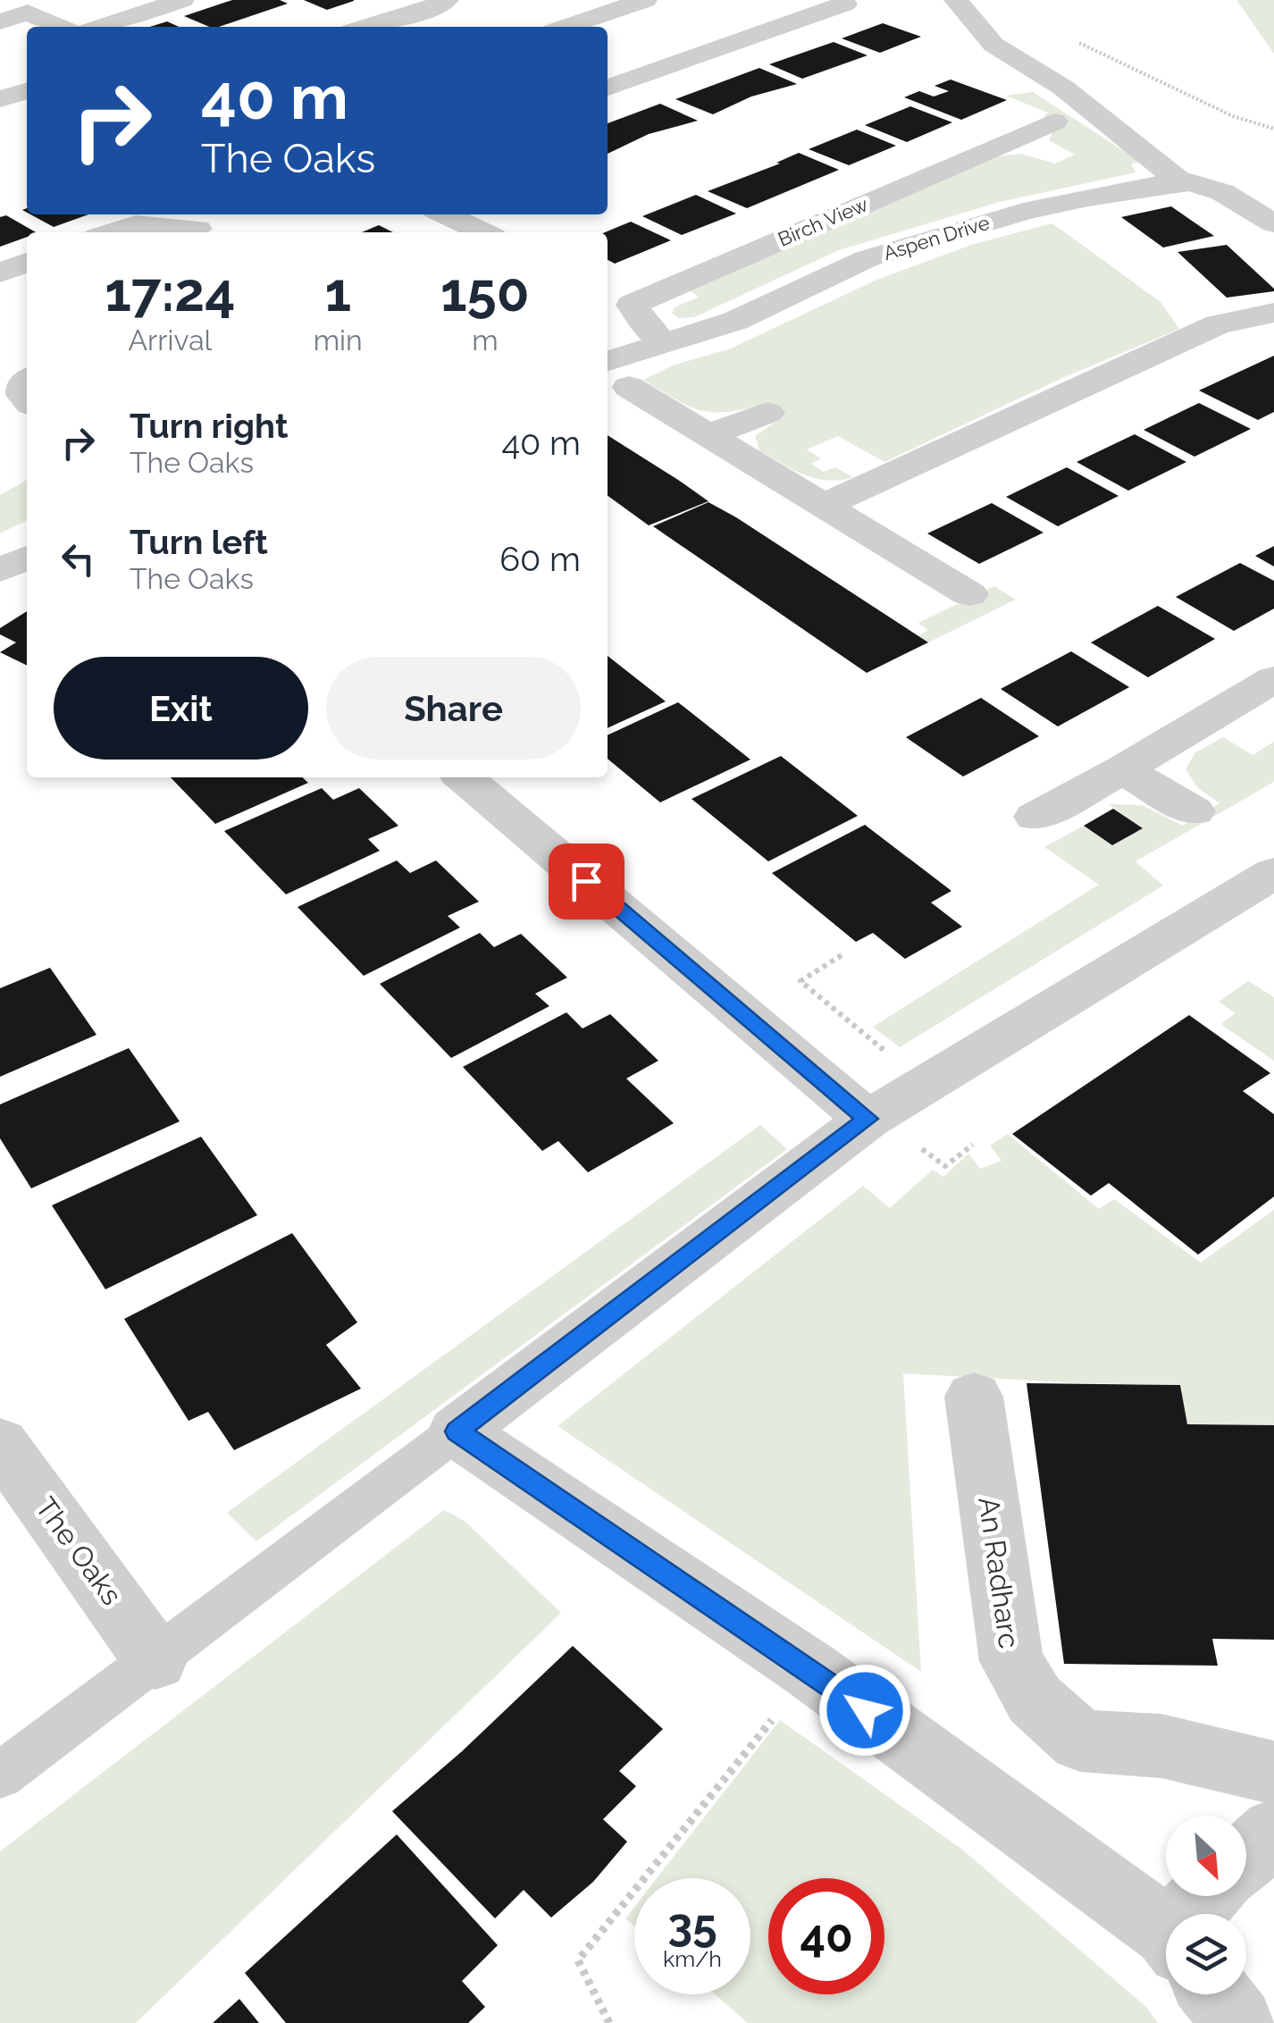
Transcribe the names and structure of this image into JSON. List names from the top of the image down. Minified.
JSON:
{"streets":{"street":["Birch View","Aspen Drive","The Oaks","An Radharc"]},"north":"bottom right","page":{"turn":["40 m","The Oaks"],"eta":["17:24","Arrival","1","min","150","m"],"list":[{"name":"Turn right","note":"The Oaks","value":"40 m"},{"name":"Turn left","note":"The Oaks","value":"60 m"}],"buttons":["Exit","Share"],"speed":"35 km/h","limit":"40"}}
